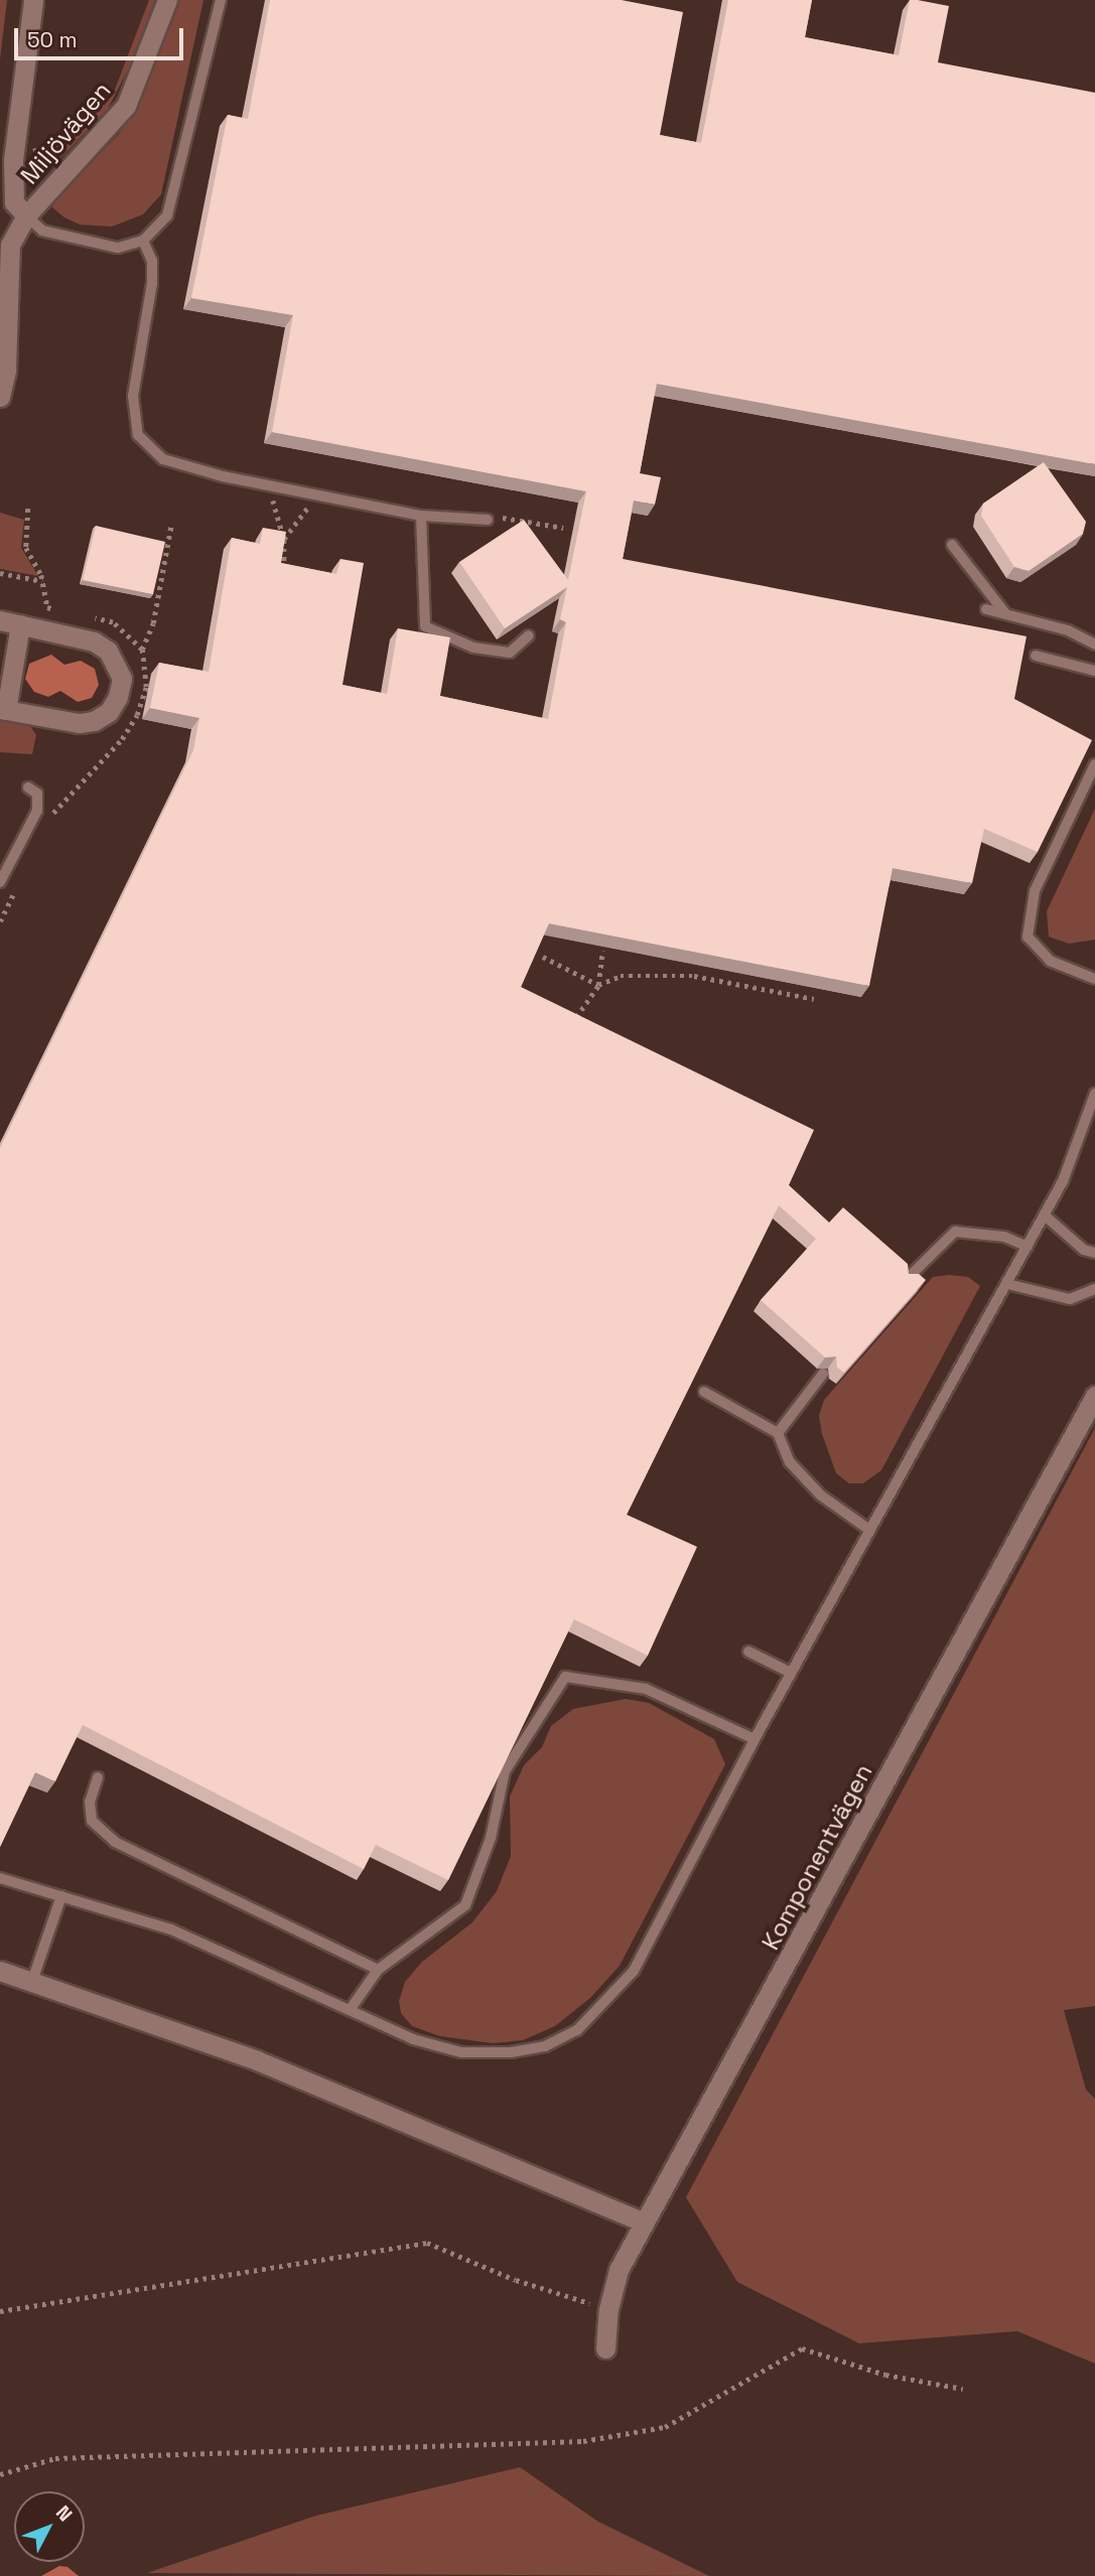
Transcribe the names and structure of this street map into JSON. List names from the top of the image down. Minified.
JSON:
{"streets":{"street":["Miljövägen","Komponentvägen"]},"scale_bar":"50 m","north":"top right"}
